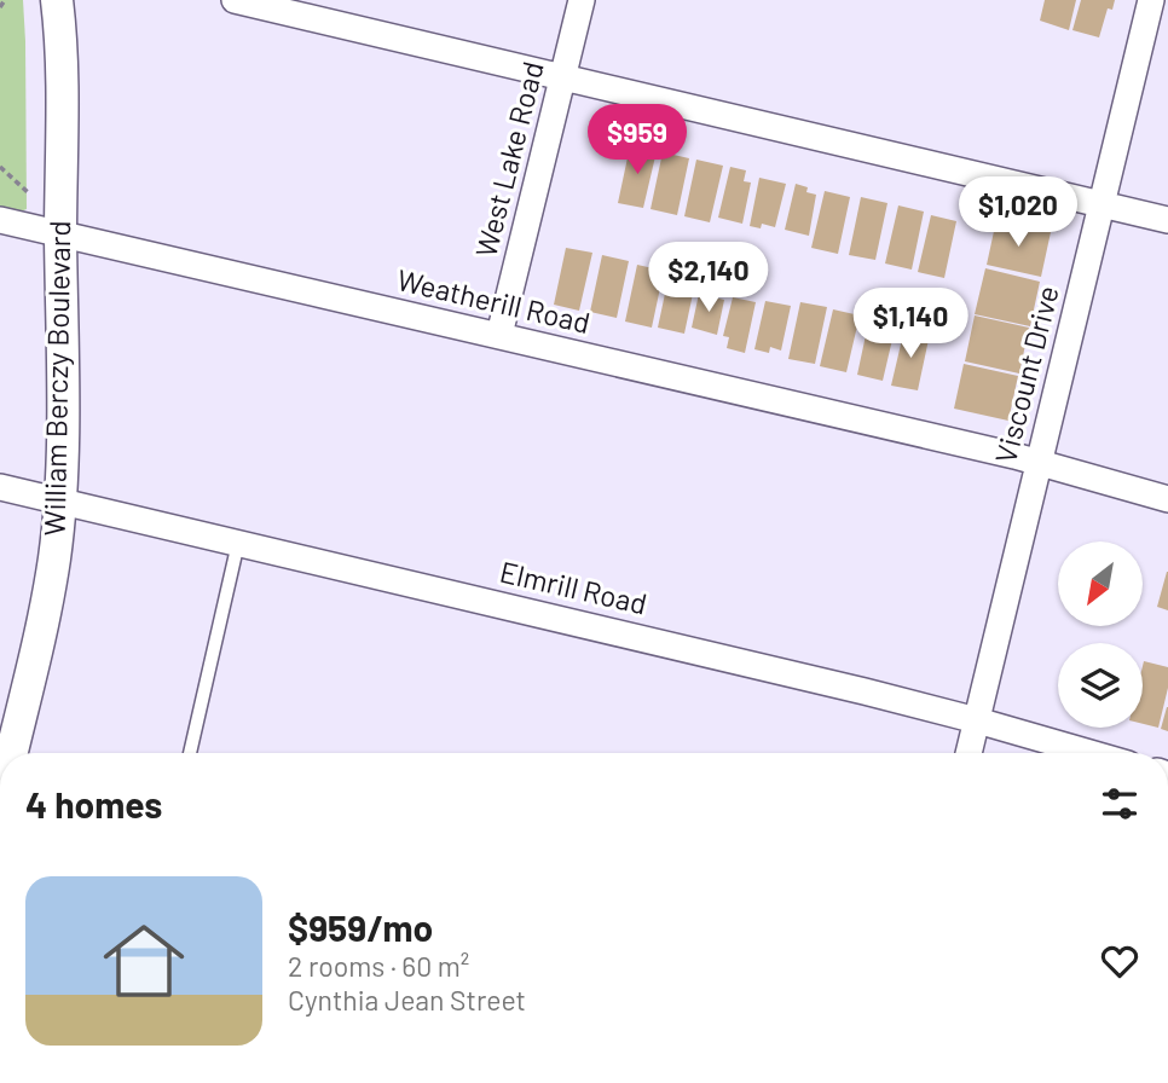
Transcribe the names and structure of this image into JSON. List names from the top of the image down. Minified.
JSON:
{"streets":{"street":["West Lake Road","Weatherill Road","Viscount Drive","William Berczy Boulevard","Elmrill Road"]},"crossings":[["West Lake Road","Weatherill Road"],["Weatherill Road","Viscount Drive"],["Weatherill Road","William Berczy Boulevard"],["Viscount Drive","Elmrill Road"],["William Berczy Boulevard","Elmrill Road"]],"north":"bottom left","page":{"price":["$959","$1,020","$2,140","$1,140"],"heading":"4 homes","list":[{"name":"$959/mo","note":"2 rooms · 60 m² · Cynthia Jean Street"}]}}
